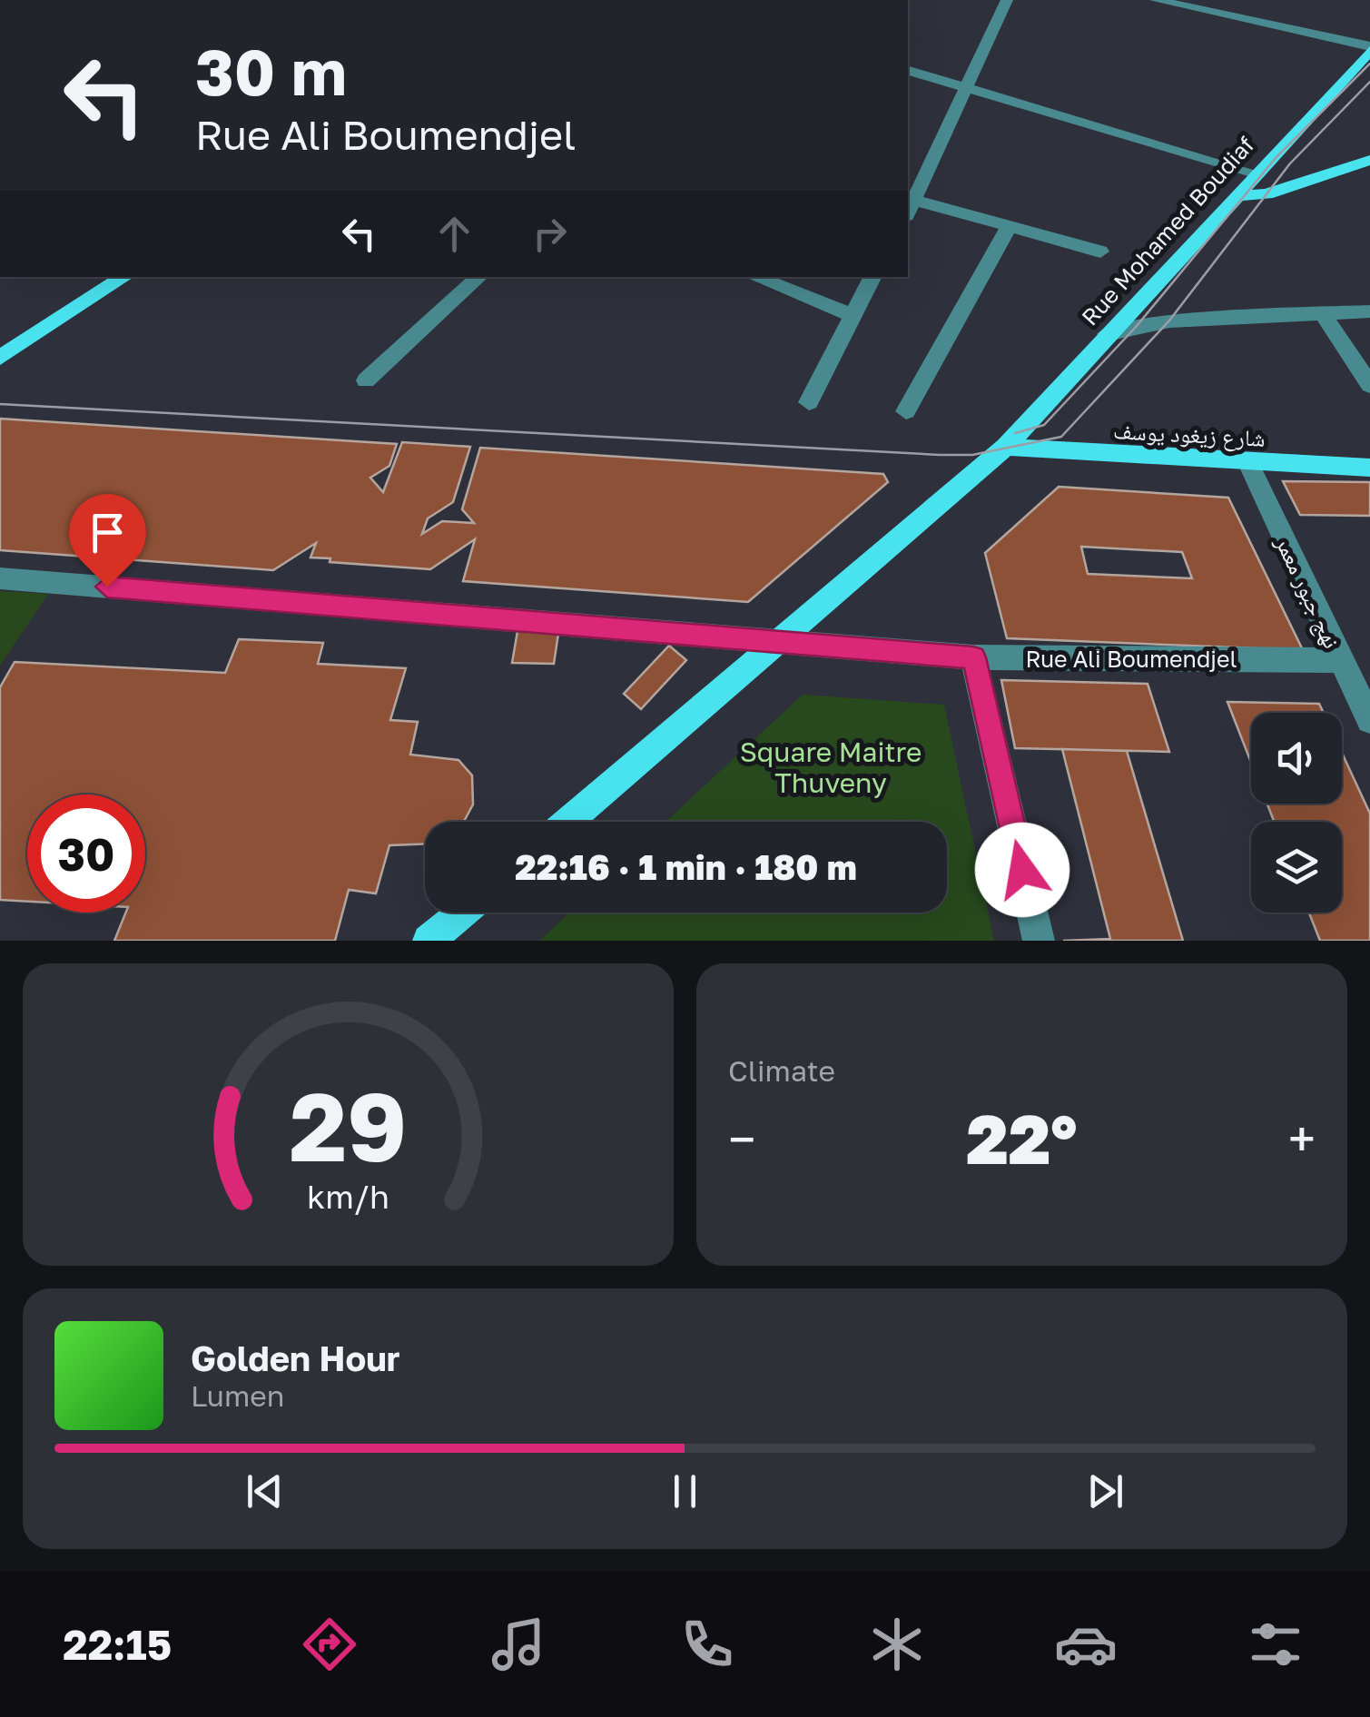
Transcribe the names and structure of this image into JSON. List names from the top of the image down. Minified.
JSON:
{"streets":{"main road":["Rue Mohamed Boudiaf","شارع زيغود يوسف"],"street":["نهج جبور معمر","Rue Ali Boumendjel"]},"crossings":[["Rue Mohamed Boudiaf","شارع زيغود يوسف"],["Rue Mohamed Boudiaf","Rue Ali Boumendjel"],["شارع زيغود يوسف","نهج جبور معمر"],["نهج جبور معمر","Rue Ali Boumendjel"]],"parks":["Square Maitre Thuveny"],"page":{"turn":["30 m","Rue Ali Boumendjel"],"limit":"30","trip":"22:16 · 1 min · 180 m","tile":"Climate","heat":["−","22°","+"],"song":["Golden Hour","Lumen"],"tabs":"22:15","gauge":["29","km/h"]}}
